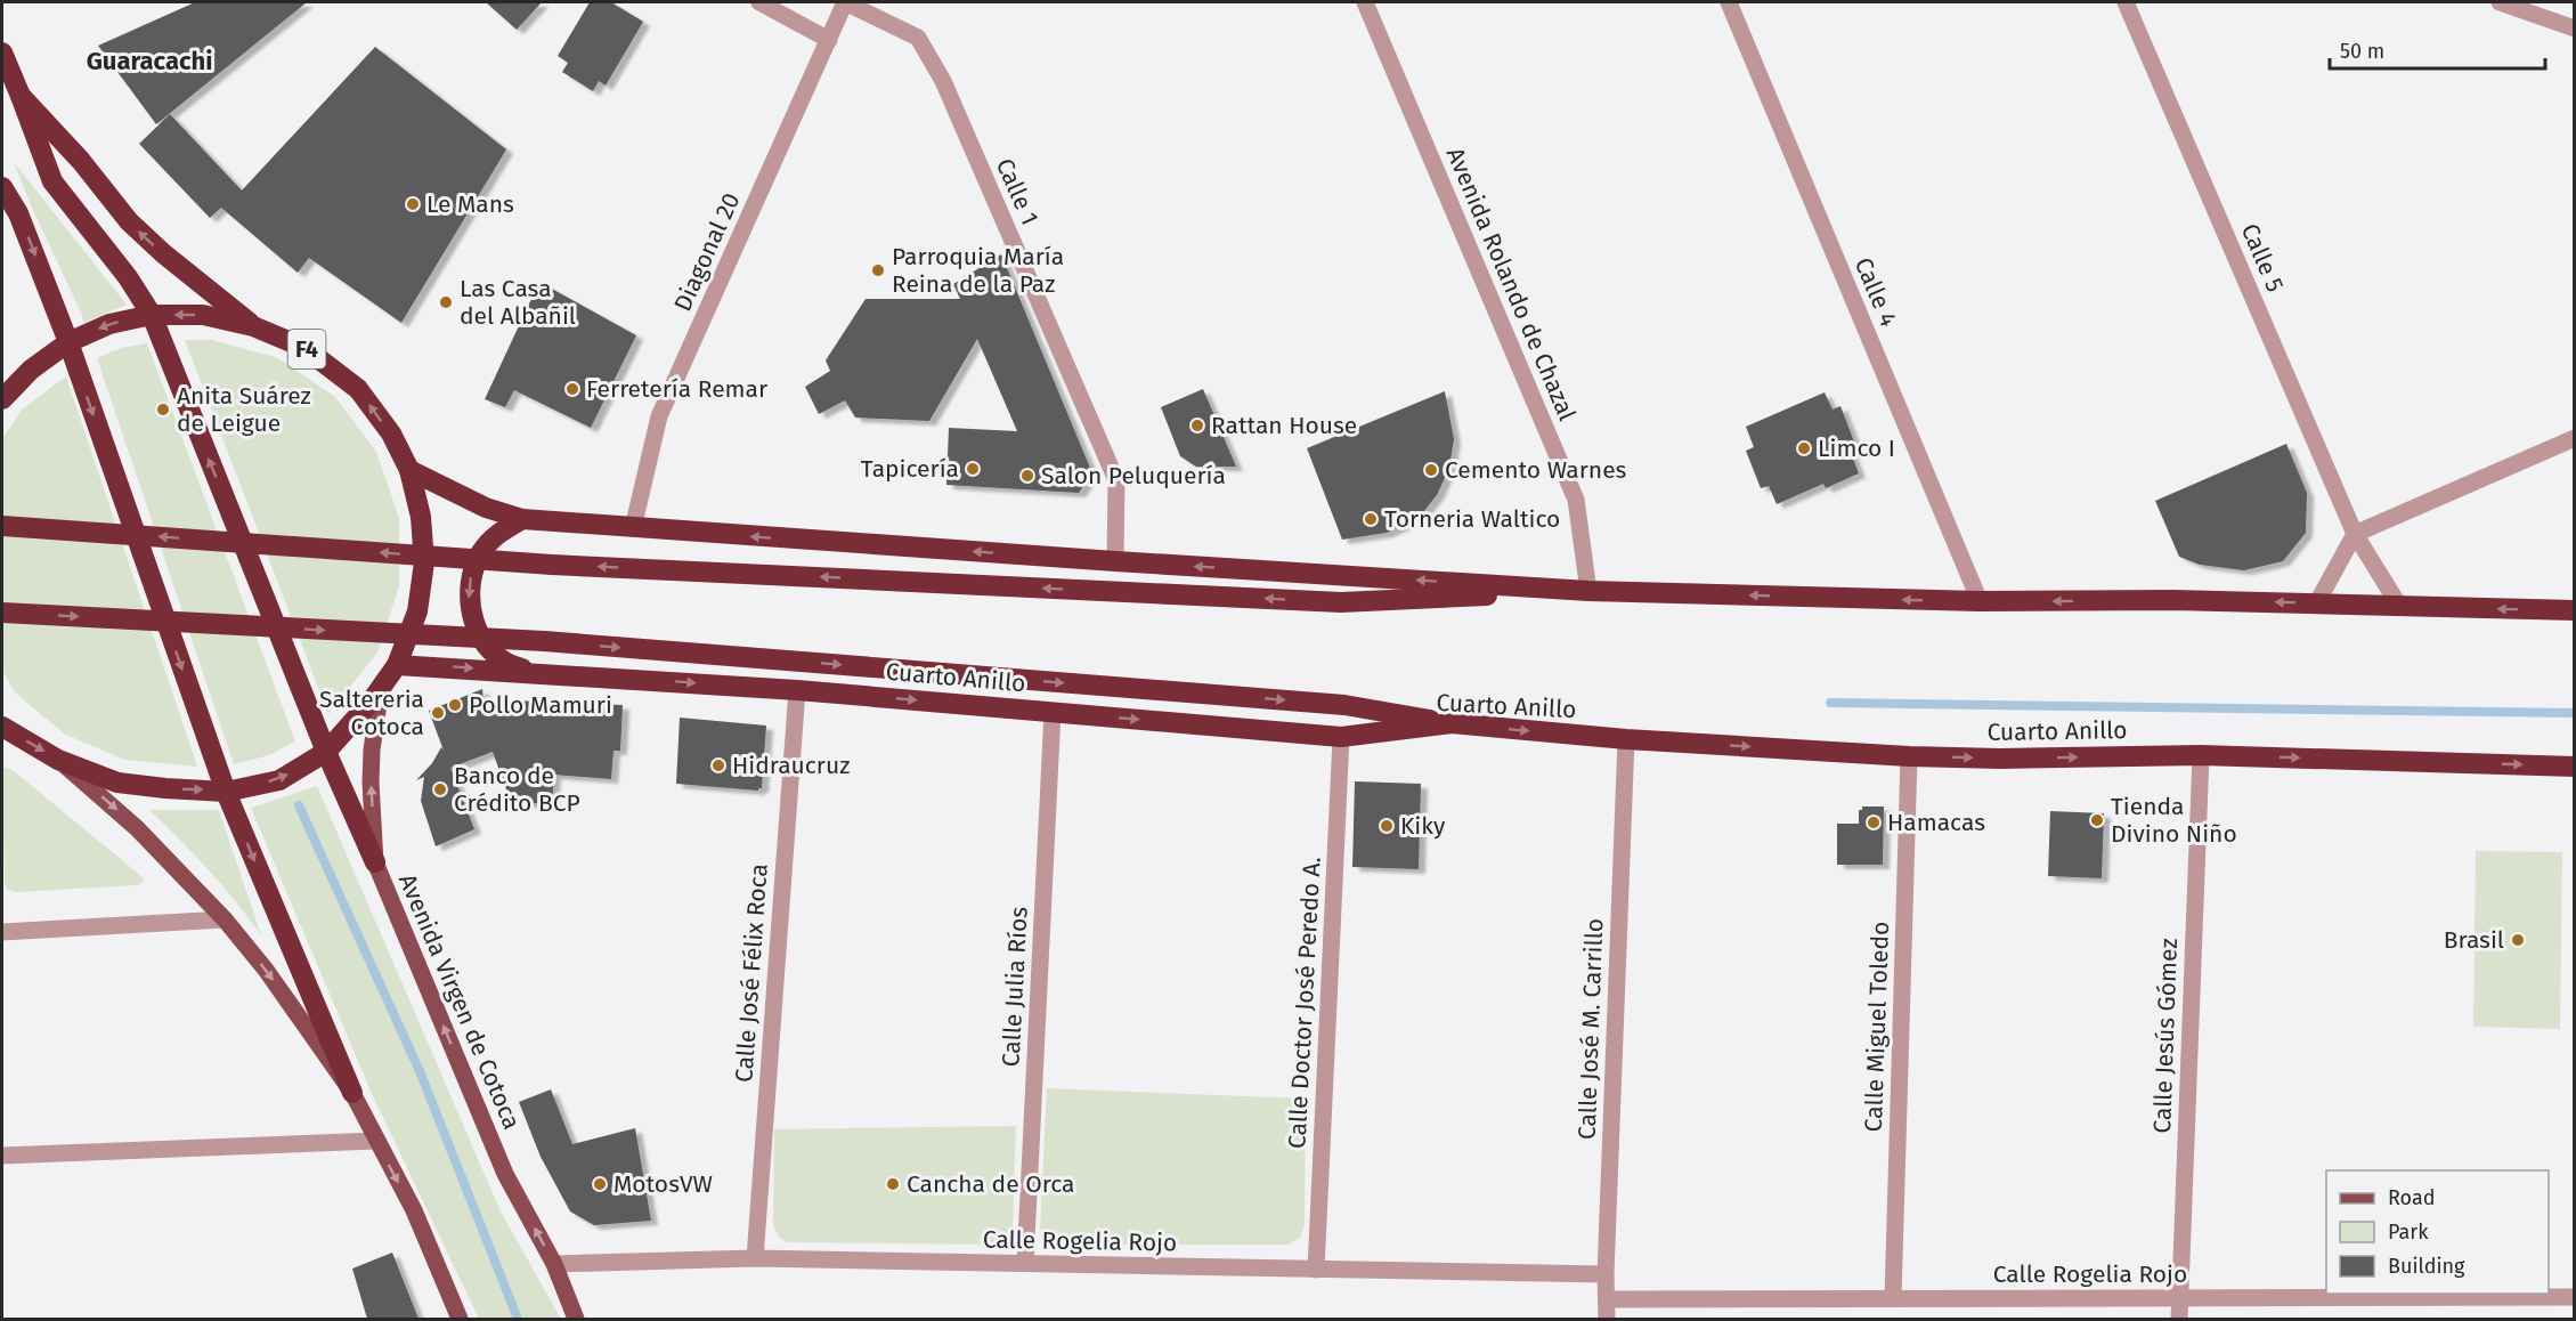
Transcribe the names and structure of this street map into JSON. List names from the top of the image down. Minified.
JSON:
{"streets":{"highway":["F4","Cuarto Anillo"],"main road":["Avenida Virgen de Cotoca"],"street":["Calle 1","Diagonal 20","Calle 5","Avenida Rolando de Chazal","Calle 4","Calle José Félix Roca","Calle Julia Ríos","Calle Doctor José Peredo A.","Calle Miguel Toledo","Calle José M. Carrillo","Calle Jesús Gómez","Calle Rogelia Rojo"]},"crossings":[["Calle 1","Diagonal 20"],["F4","Cuarto Anillo"],["F4","Avenida Virgen de Cotoca"],["Cuarto Anillo","Calle José Félix Roca"],["Cuarto Anillo","Calle Julia Ríos"],["Cuarto Anillo","Calle Doctor José Peredo A."],["Cuarto Anillo","Calle Miguel Toledo"],["Cuarto Anillo","Calle José M. Carrillo"],["Cuarto Anillo","Calle Jesús Gómez"],["Calle José Félix Roca","Calle Rogelia Rojo"],["Calle Julia Ríos","Calle Rogelia Rojo"],["Avenida Virgen de Cotoca","Calle Rogelia Rojo"],["Calle Doctor José Peredo A.","Calle Rogelia Rojo"],["Calle Miguel Toledo","Calle Rogelia Rojo"],["Calle José M. Carrillo","Calle Rogelia Rojo"],["Calle Jesús Gómez","Calle Rogelia Rojo"]],"districts":["Guaracachi"],"places":["Le Mans","Parroquia María Reina de la Paz","Las Casa del Albañil","Ferretería Remar","Anita Suárez de Leigue","Rattan House","Limco I","Tapicería","Cemento Warnes","Salon Peluquería","Torneria Waltico","Pollo Mamuri","Saltereria Cotoca","Hidraucruz","Banco de Crédito BCP","Tienda Divino Niño","Hamacas","Kiky","Brasil","MotosVW","Cancha de Orca"],"legend":["Road","Park","Building"],"scale_bar":"50 m"}
